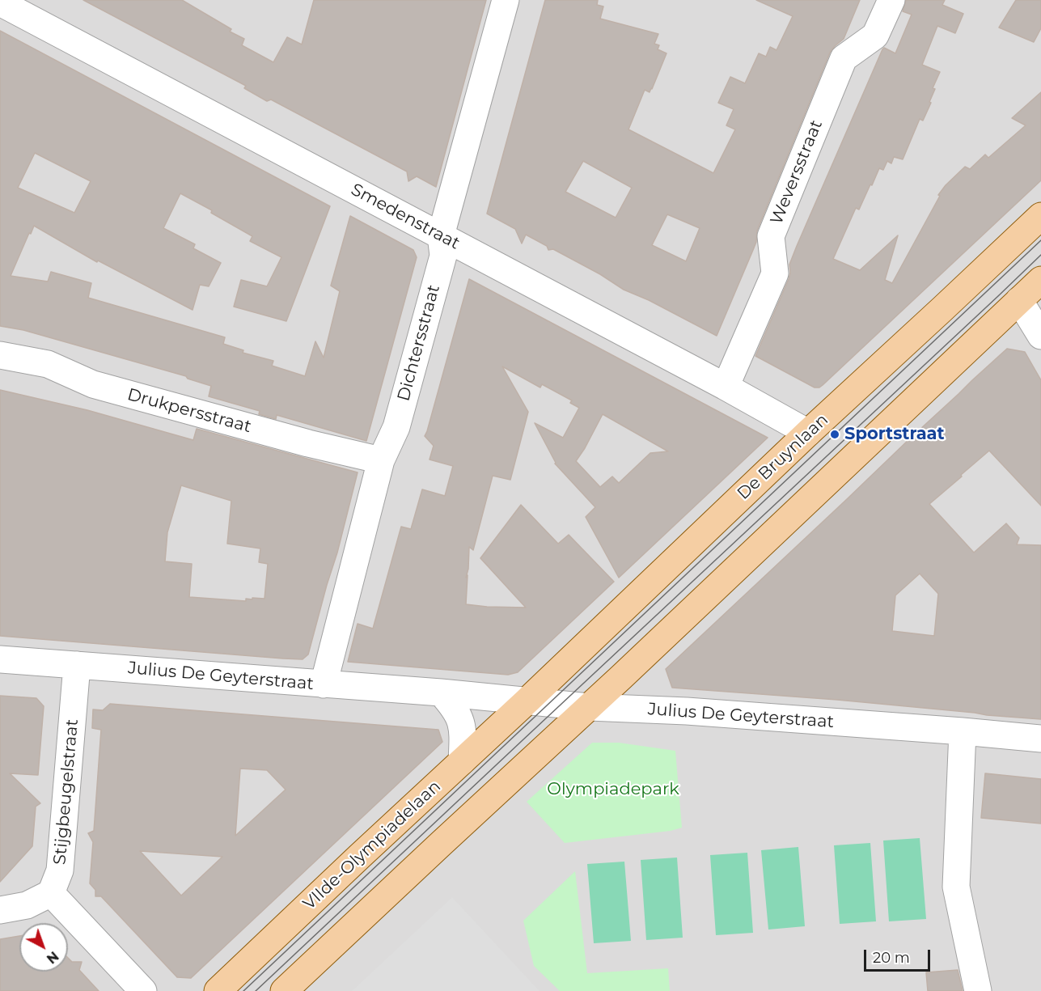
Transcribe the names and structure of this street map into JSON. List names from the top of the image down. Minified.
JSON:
{"streets":{"main road":["De Bruynlaan","VIIde-Olympiadelaan"],"street":["Weversstraat","Smedenstraat","Dichtersstraat","Drukpersstraat","Julius De Geyterstraat","Stijgbeugelstraat"]},"crossings":[["Weversstraat","Smedenstraat"],["Smedenstraat","Dichtersstraat"],["Smedenstraat","De Bruynlaan"],["Dichtersstraat","Drukpersstraat"],["Dichtersstraat","Julius De Geyterstraat"],["De Bruynlaan","Julius De Geyterstraat"],["De Bruynlaan","VIIde-Olympiadelaan"],["Julius De Geyterstraat","Stijgbeugelstraat"],["Julius De Geyterstraat","VIIde-Olympiadelaan"]],"parks":["Olympiadepark"],"places":["Sportstraat"],"scale_bar":"20 m","north":"bottom right"}
